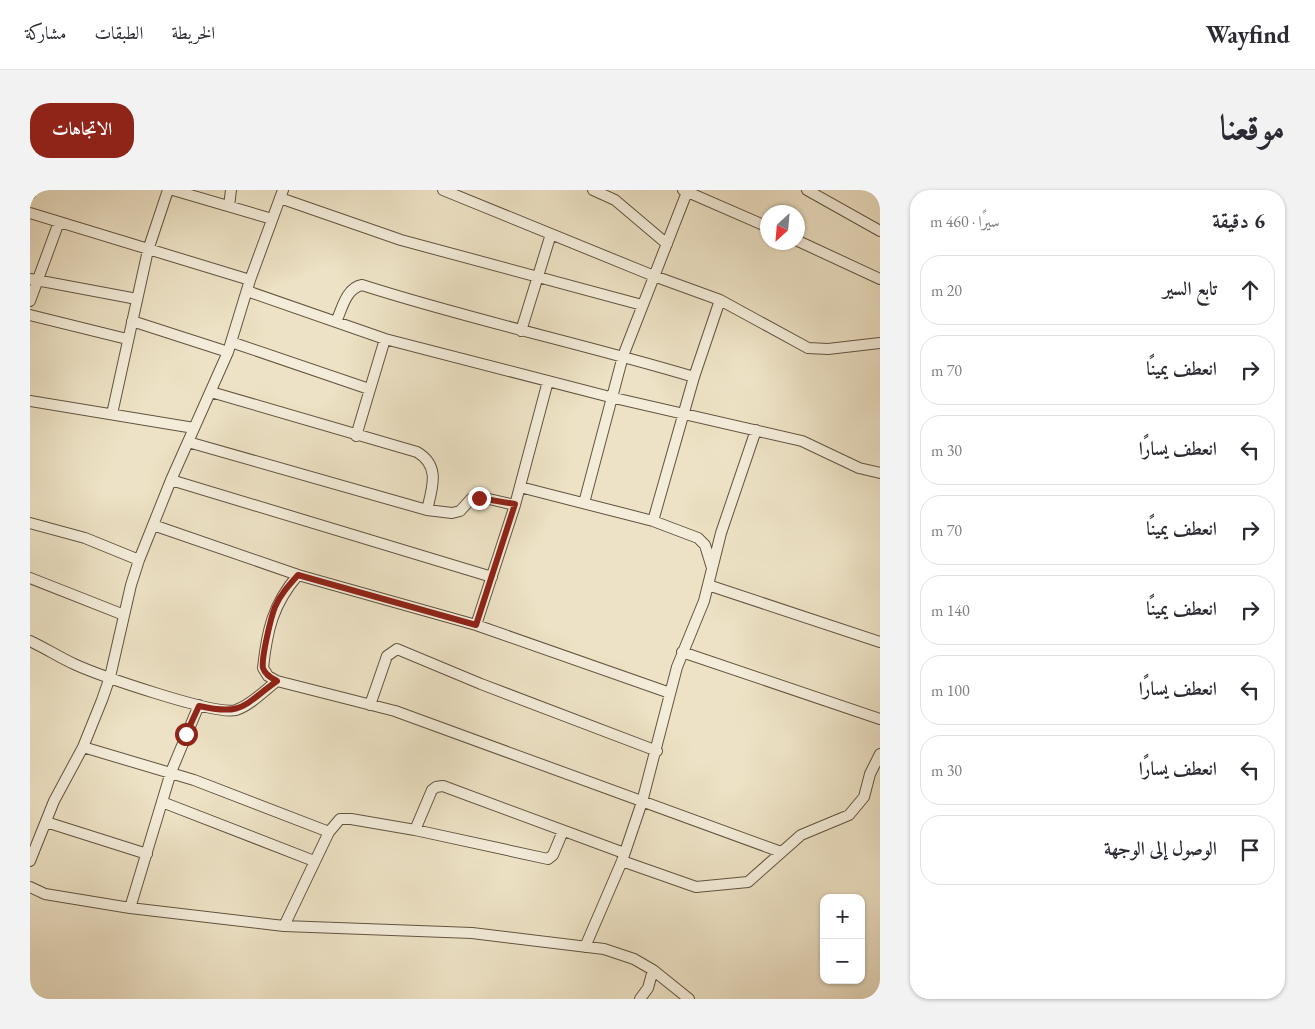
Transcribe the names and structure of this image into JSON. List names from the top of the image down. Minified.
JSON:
{"north":"bottom left","page":{"header":"Wayfind","nav":["الخريطة","الطبقات","مشاركة"],"title":"موقعنا","buttons":"الاتجاهات","heading":["6 دقيقة","سيرًا · 460 m"],"list":[["تابع السير","20 m"],["انعطف يمينًا","70 m"],["انعطف يسارًا","30 m"],["انعطف يمينًا","70 m"],["انعطف يمينًا","140 m"],["انعطف يسارًا","100 m"],["انعطف يسارًا","30 m"],"الوصول إلى الوجهة"],"map_buttons":["+","−"]}}
